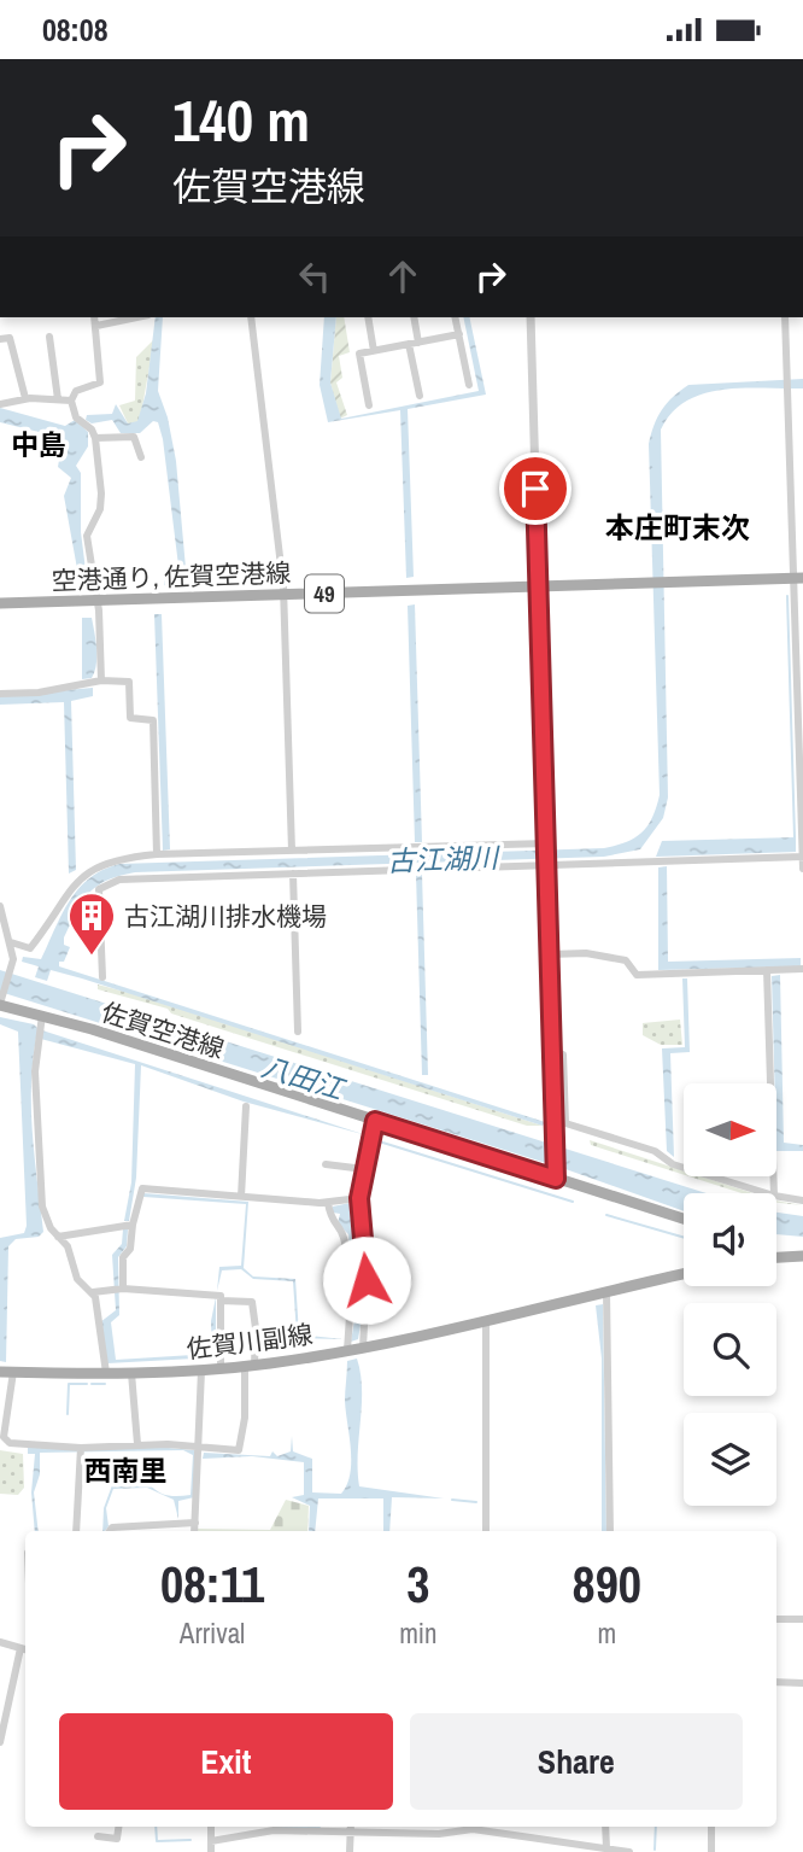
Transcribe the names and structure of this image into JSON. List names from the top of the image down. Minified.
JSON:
{"streets":{"main road":["空港通り, 佐賀空港線","49","佐賀空港線","佐賀川副線"]},"districts":["中島","本庄町末次","西南里"],"water":["古江湖川","八田江"],"places":{"building":["古江湖川排水機場"]},"north":"right","page":{"status":"08:08","turn":["140 m","佐賀空港線"],"eta":["08:11","Arrival","3","min","890","m"],"buttons":["Exit","Share"]}}
